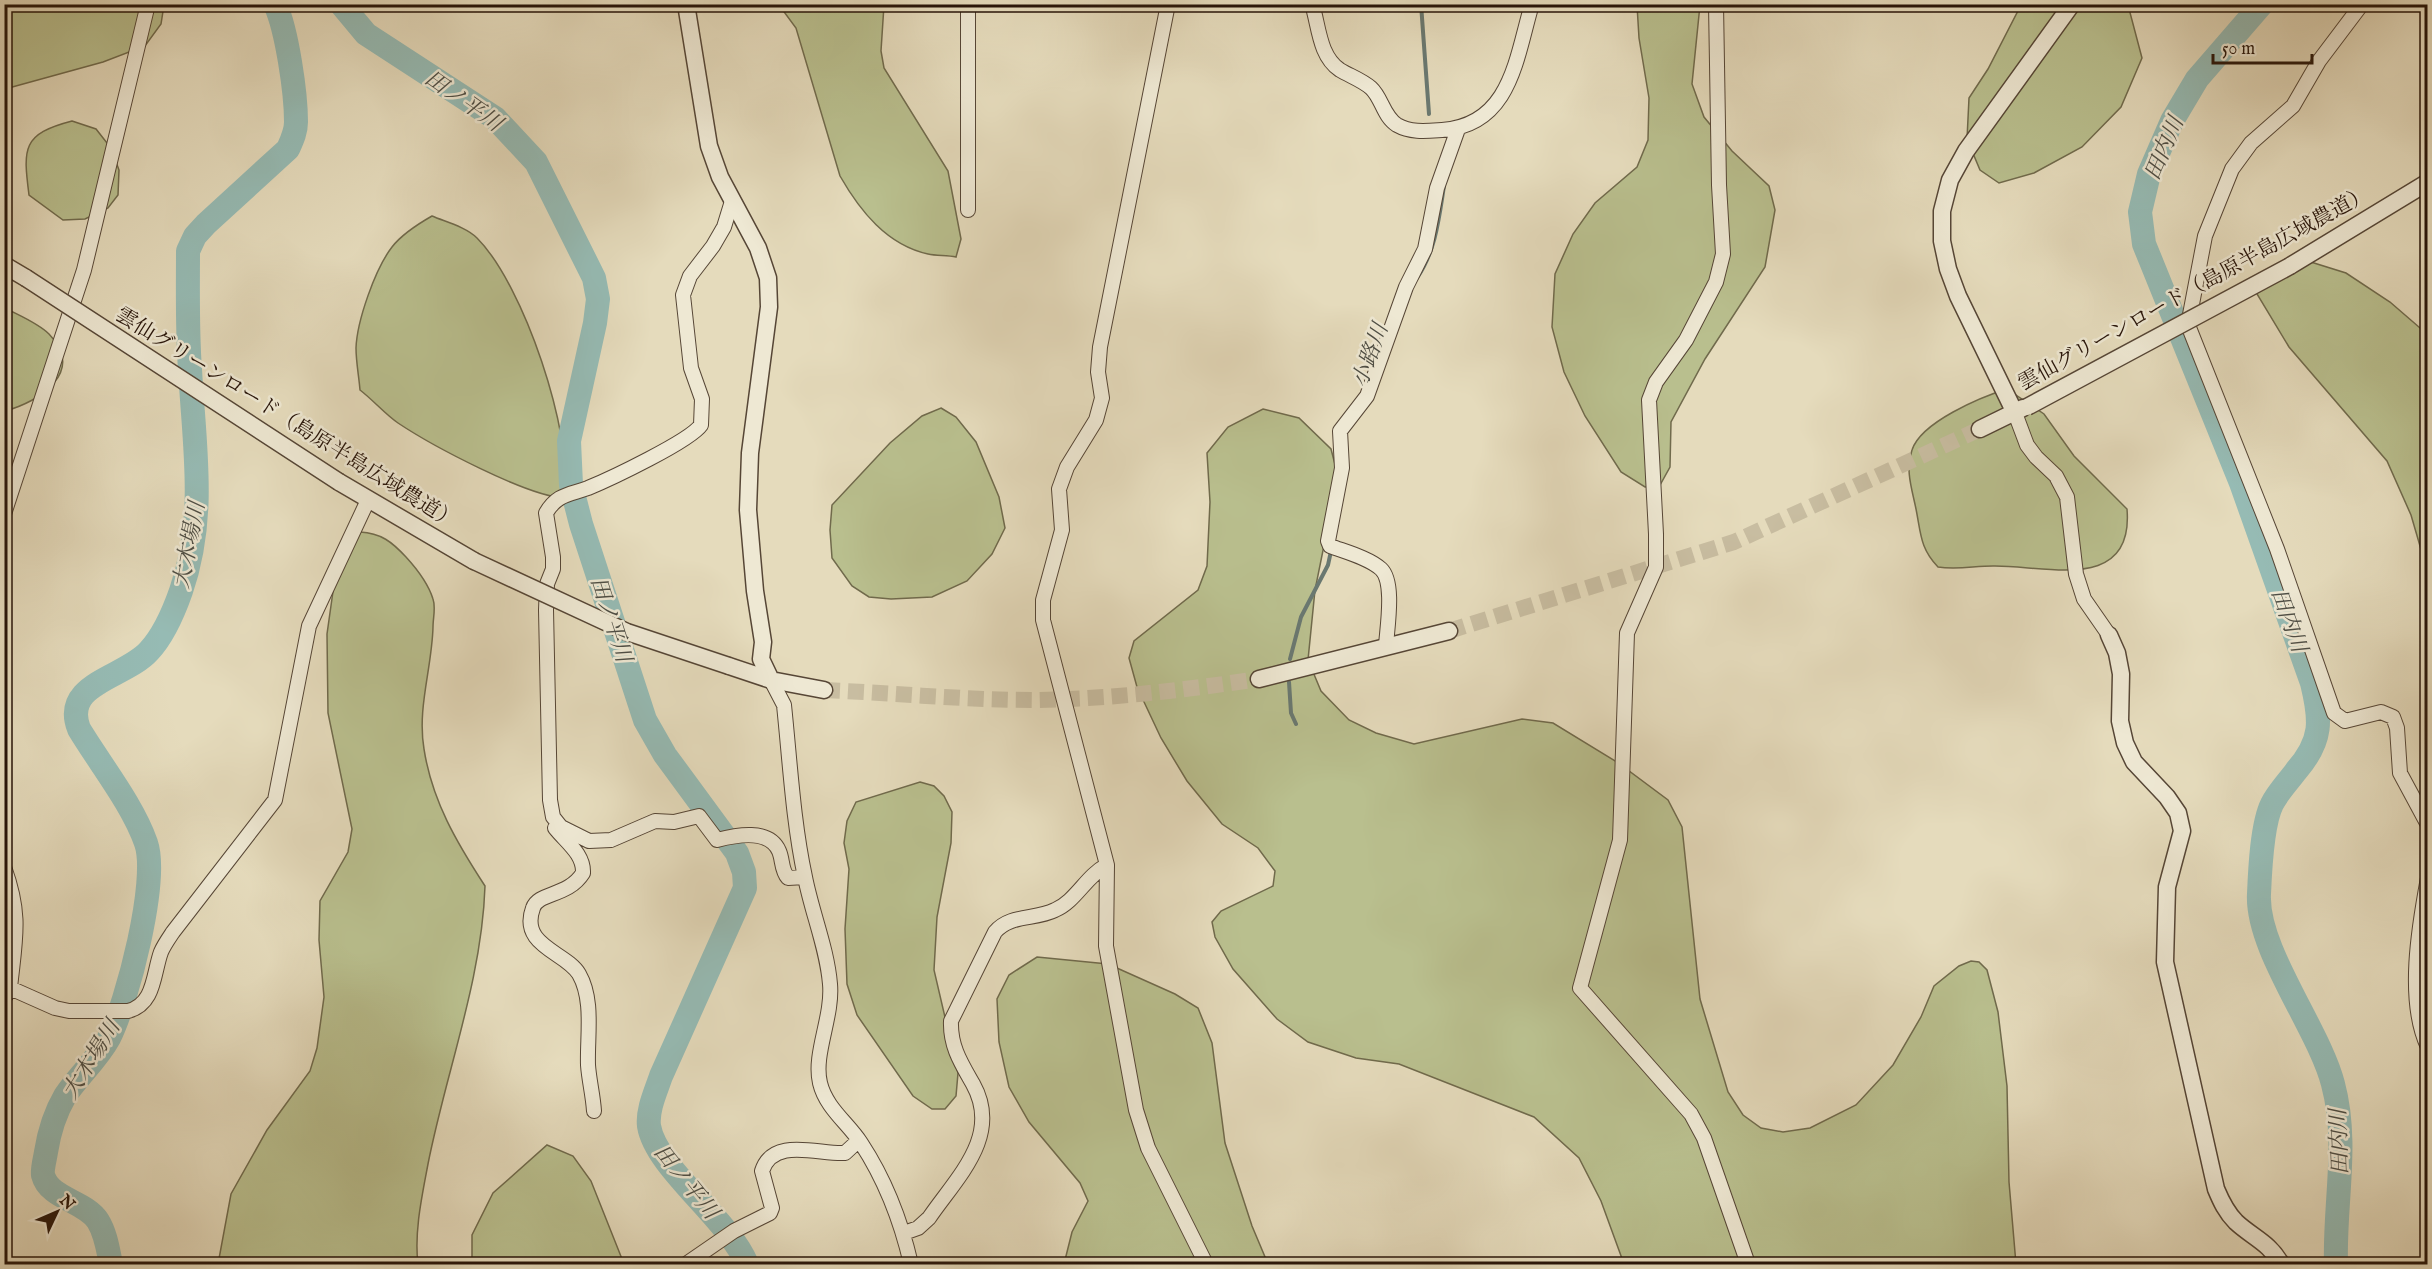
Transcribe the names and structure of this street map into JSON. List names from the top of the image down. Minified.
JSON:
{"streets":{"street":["雲仙グリーンロード（島原半島広域農道）"]},"water":["田ノ平川","田内川","小路川","大木場川"],"scale_bar":"50 m","north":"top right"}
